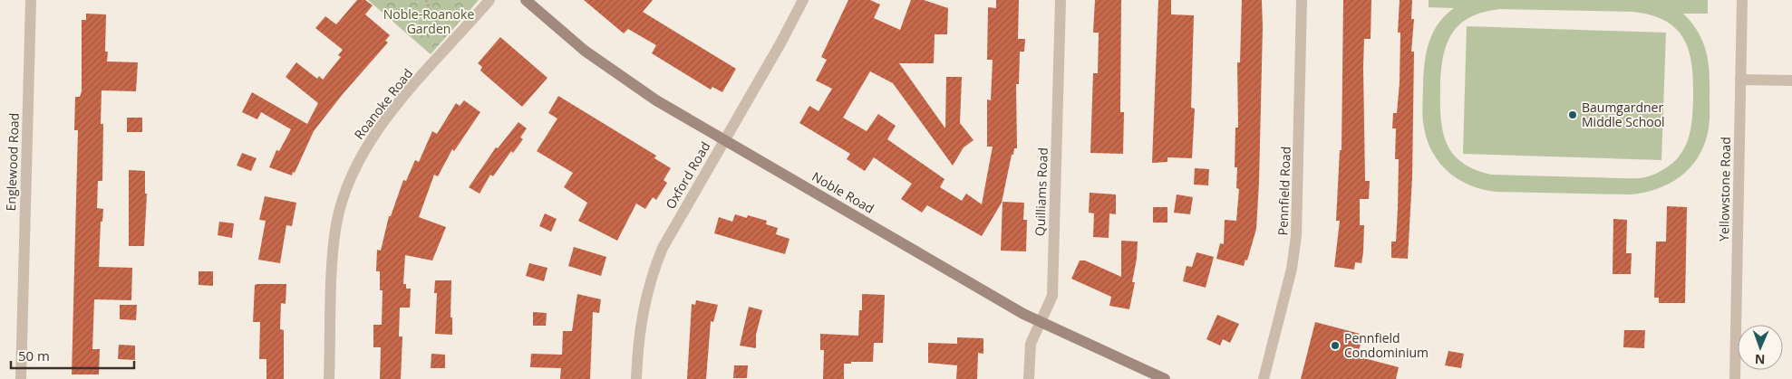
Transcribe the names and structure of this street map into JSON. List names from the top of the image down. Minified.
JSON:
{"streets":{"main road":["Noble Road"],"street":["Roanoke Road","Englewood Road","Oxford Road","Yellowstone Road","Pennfield Road","Quilliams Road"]},"crossings":[["Oxford Road","Noble Road"],["Quilliams Road","Noble Road"]],"parks":["Noble-Roanoke Garden"],"places":["Baumgardner Middle School","Pennfield Condominium"],"scale_bar":"50 m","north":"bottom"}
